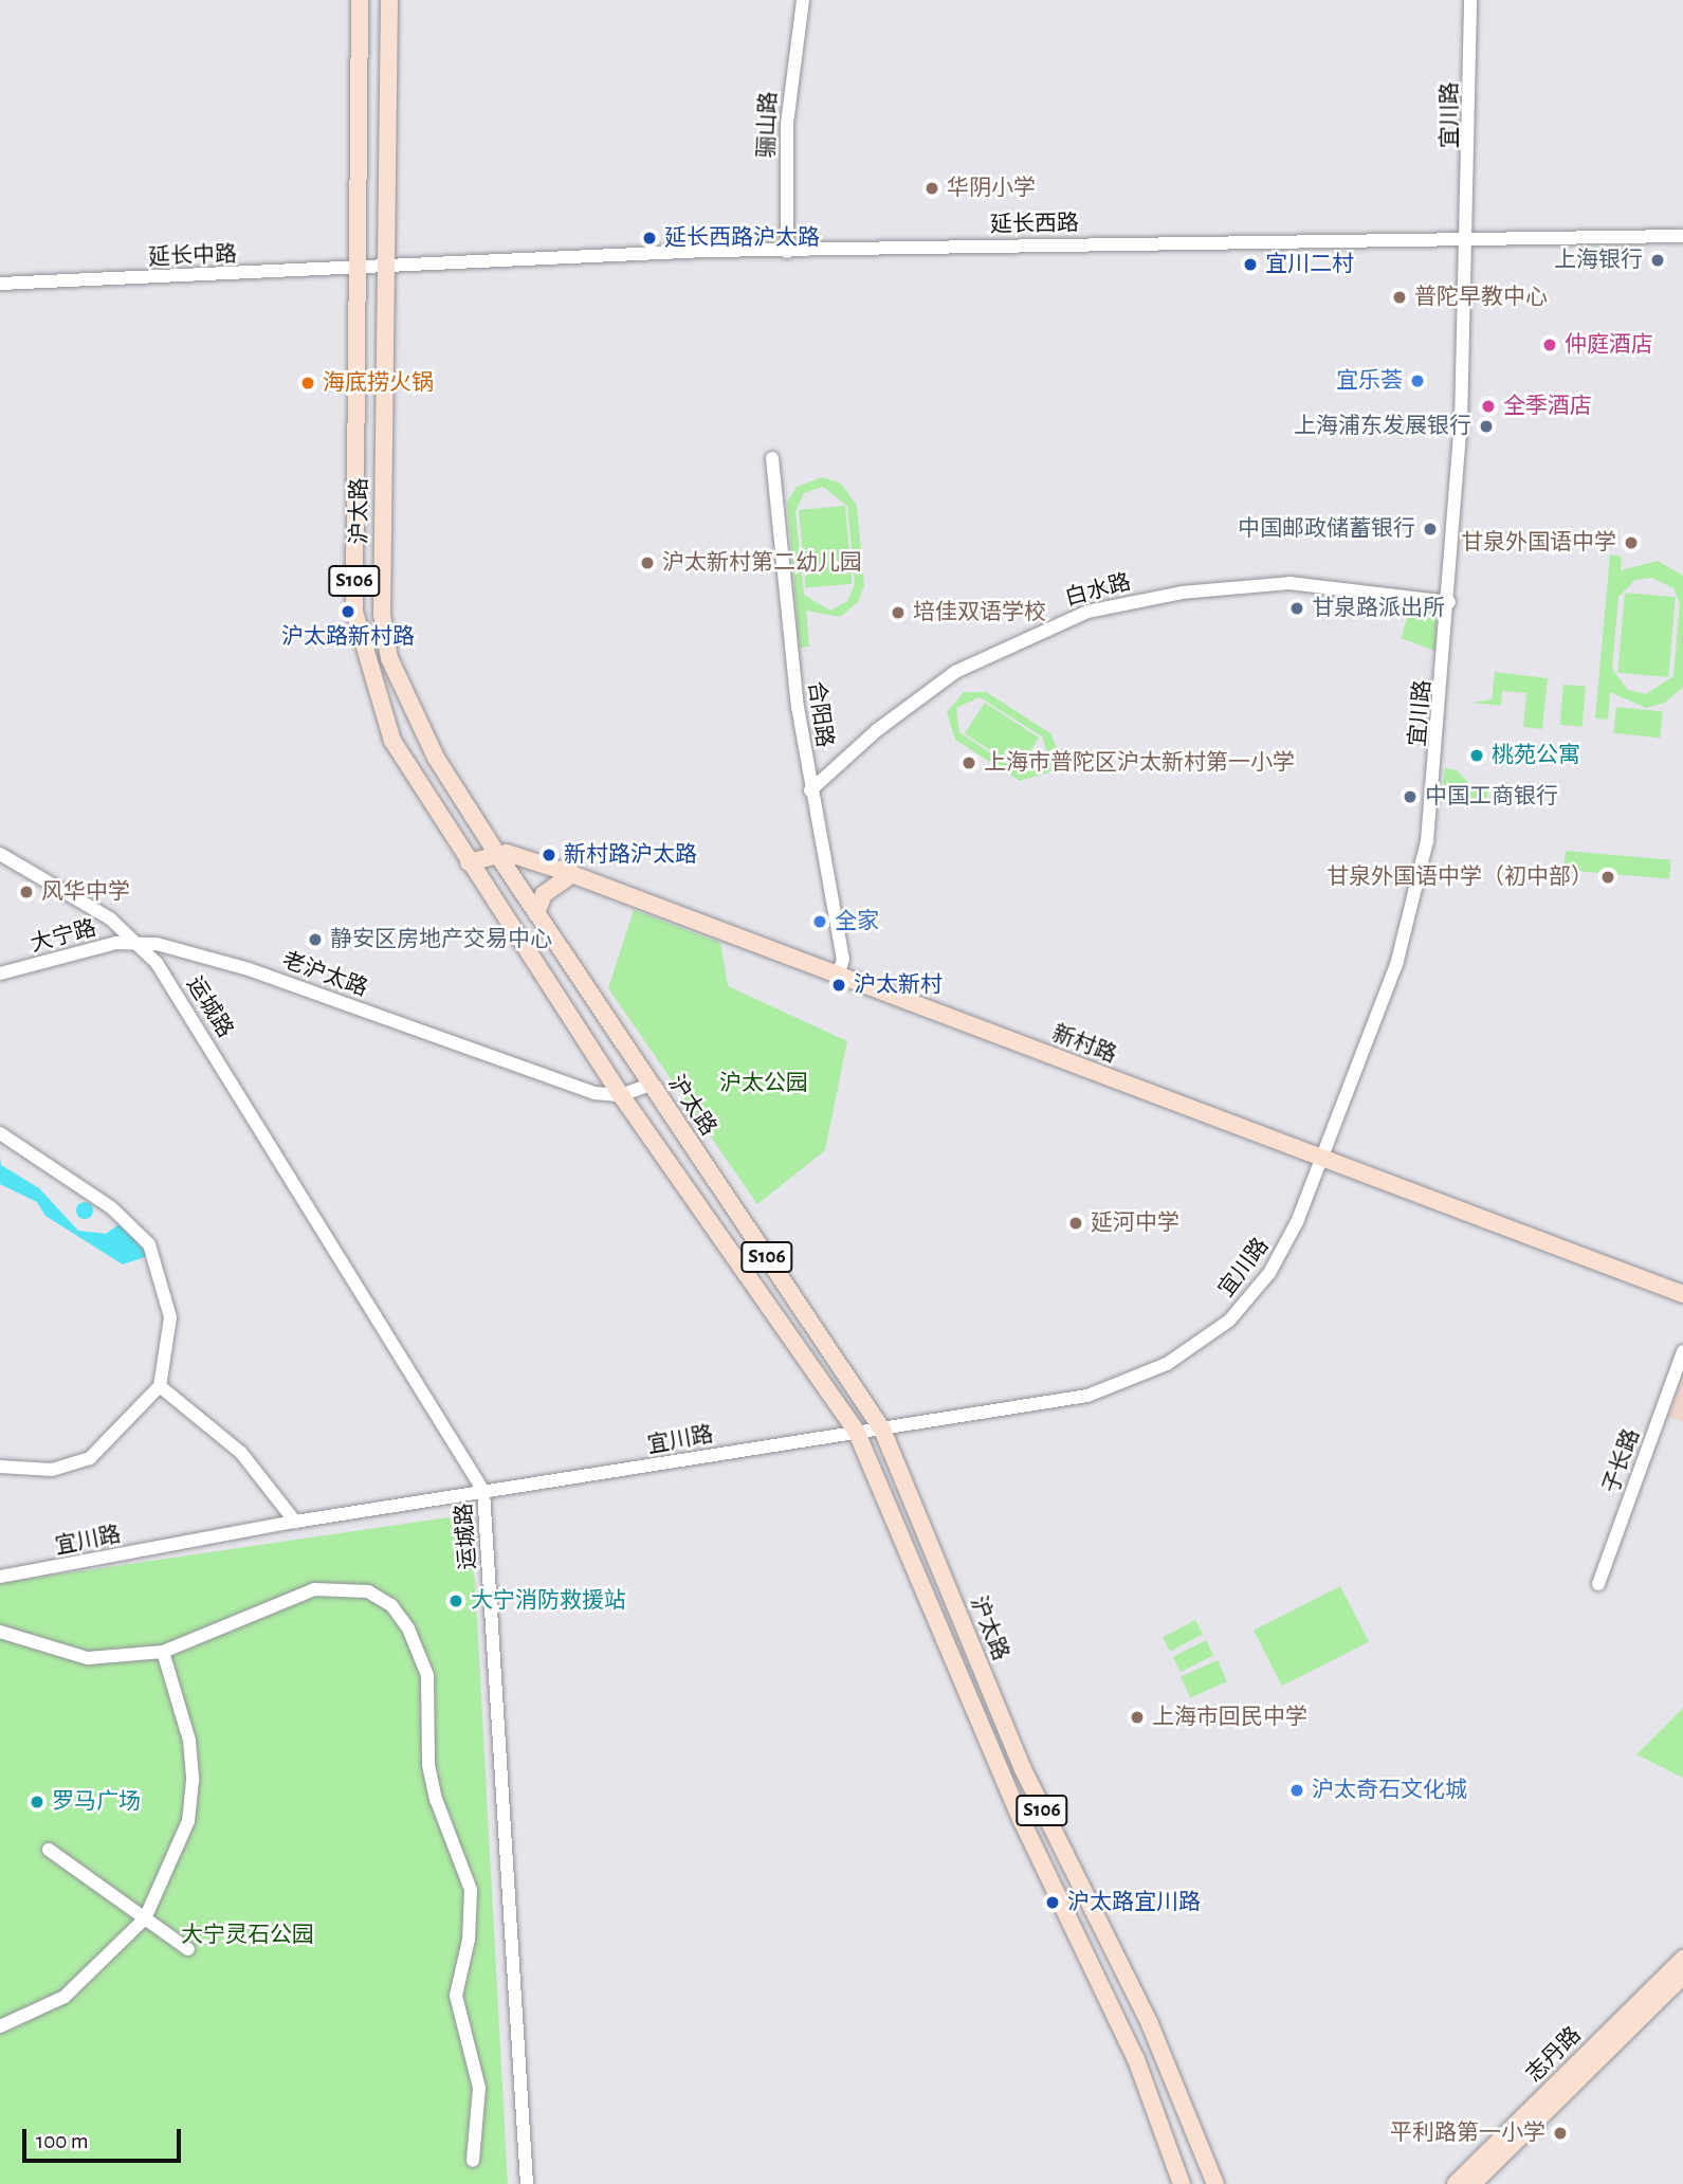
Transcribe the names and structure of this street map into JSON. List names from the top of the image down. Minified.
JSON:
{"streets":{"main road":["沪太路","S106","新村路","志丹路"],"street":["宜川路","骊山路","延长西路","延长中路","白水路","合阳路","大宁路","老沪太路","运城路","子长路"]},"crossings":[["宜川路","延长西路"],["宜川路","沪太路"],["宜川路","白水路"],["宜川路","运城路"],["宜川路","新村路"],["骊山路","延长西路"],["延长西路","延长中路"],["延长西路","沪太路"],["延长中路","沪太路"],["沪太路","老沪太路"],["沪太路","新村路"],["白水路","合阳路"],["合阳路","新村路"],["大宁路","老沪太路"],["大宁路","运城路"],["老沪太路","运城路"]],"parks":["沪太公园","大宁灵石公园"],"places":["华阴小学","延长西路沪太路","上海银行","宜川二村","普陀早教中心","仲庭酒店","宜乐荟","海底捞火锅","全季酒店","上海浦东发展银行","中国邮政储蓄银行","甘泉外国语中学","沪太新村第二幼儿园","甘泉路派出所","沪太路新村路","培佳双语学校","桃苑公寓","上海市普陀区沪太新村第一小学","中国工商银行","新村路沪太路","甘泉外国语中学（初中部）","风华中学","全家","静安区房地产交易中心","沪太新村","延河中学","大宁消防救援站","上海市回民中学","沪太奇石文化城","罗马广场","沪太路宜川路","平利路第一小学"],"scale_bar":"100 m"}
